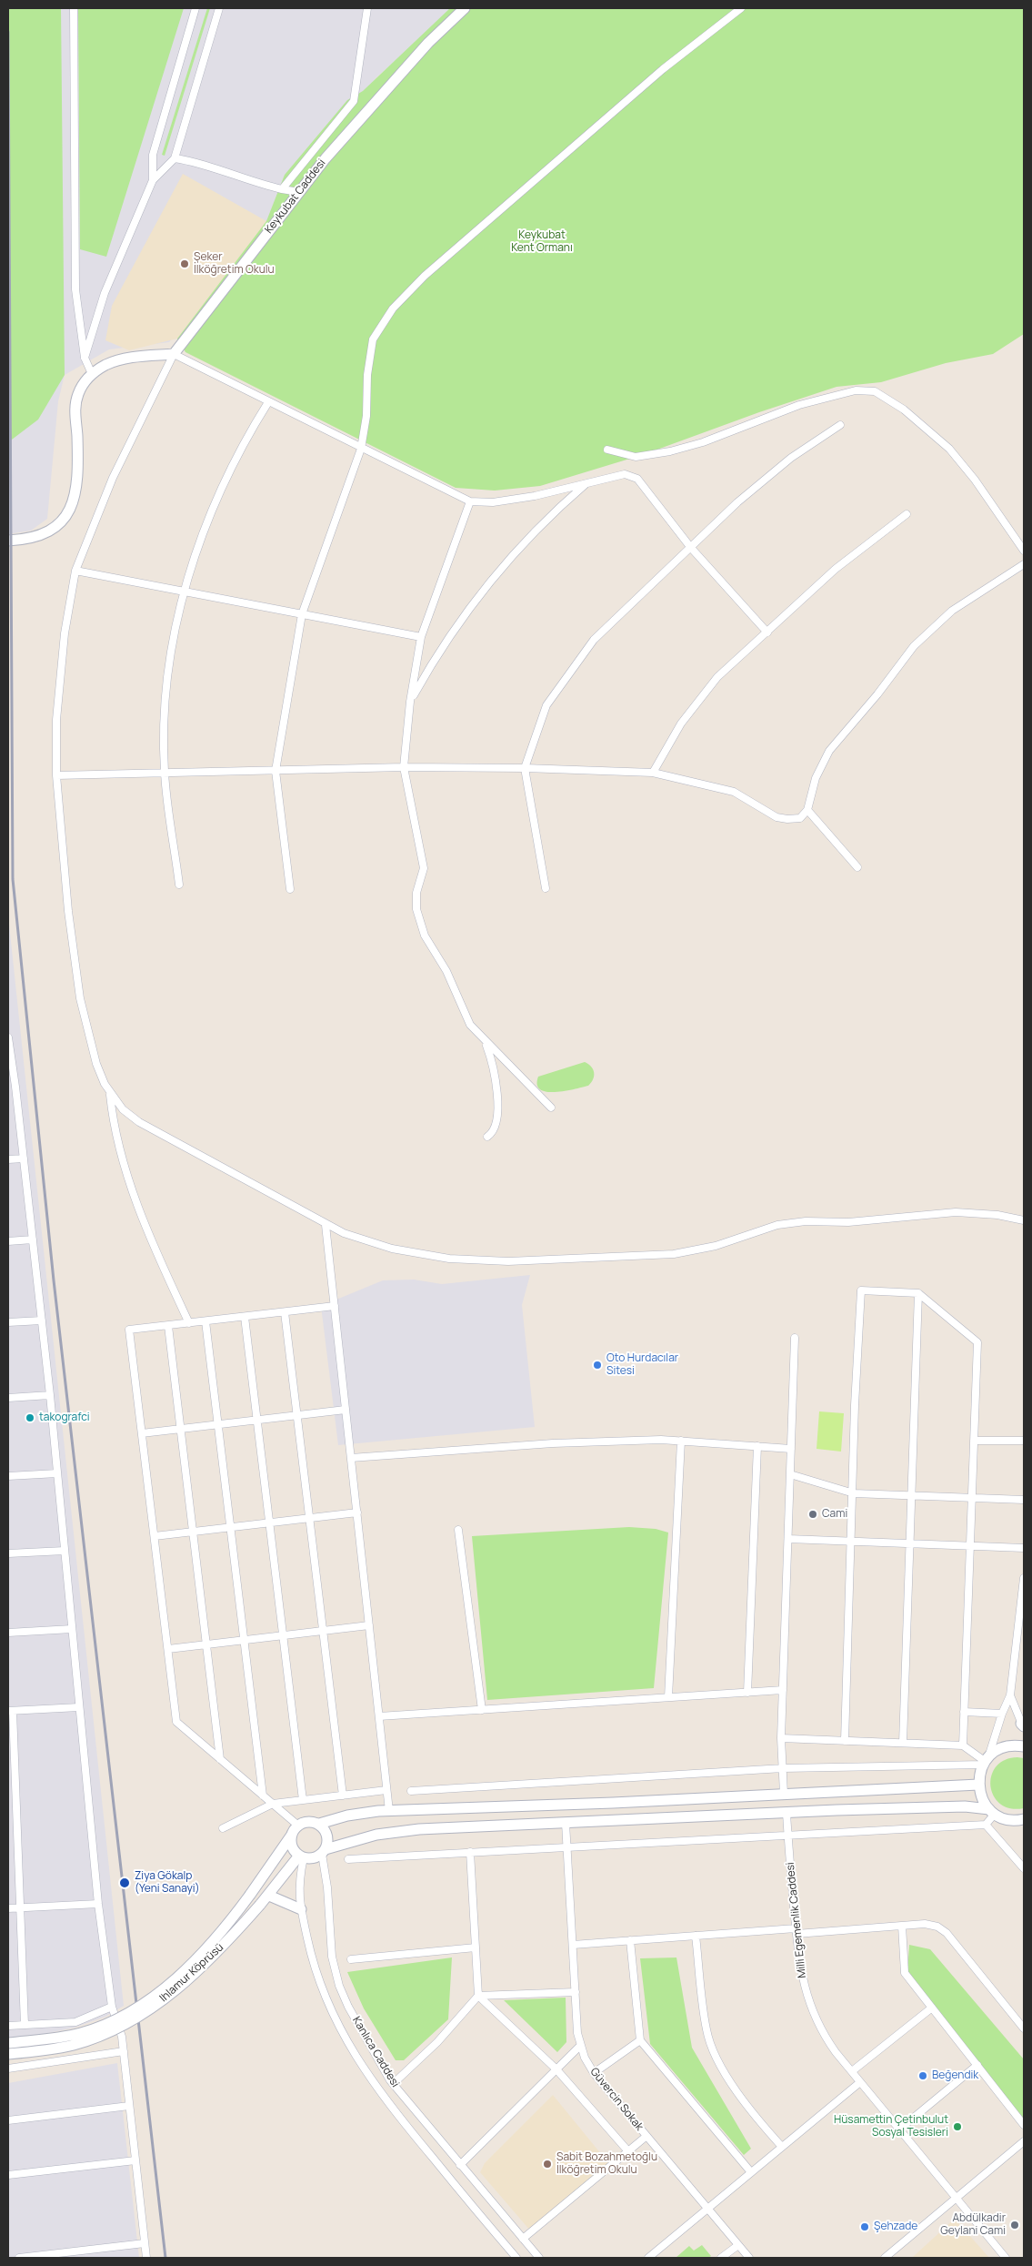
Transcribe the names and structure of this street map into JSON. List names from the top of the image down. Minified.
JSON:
{"streets":{"street":["Keykubat Caddesi","Milli Egemenlik Caddesi","Ihlamur Köprüsü","Kanlıca Caddesi","Güvercin Sokak"]},"crossings":[["Ihlamur Köprüsü","Kanlıca Caddesi"]],"parks":["Keykubat Kent Ormanı"],"places":["Şeker İlköğretim Okulu","Oto Hurdacılar Sitesi","takografci","Cami","Ziya Gökalp (Yeni Sanayi)","Beğendik","Hüsamettin Çetinbulut Sosyal Tesisleri","Sabit Bozahmetoğlu İlköğretim Okulu","Abdülkadir Geylani Cami","Şehzade"]}
